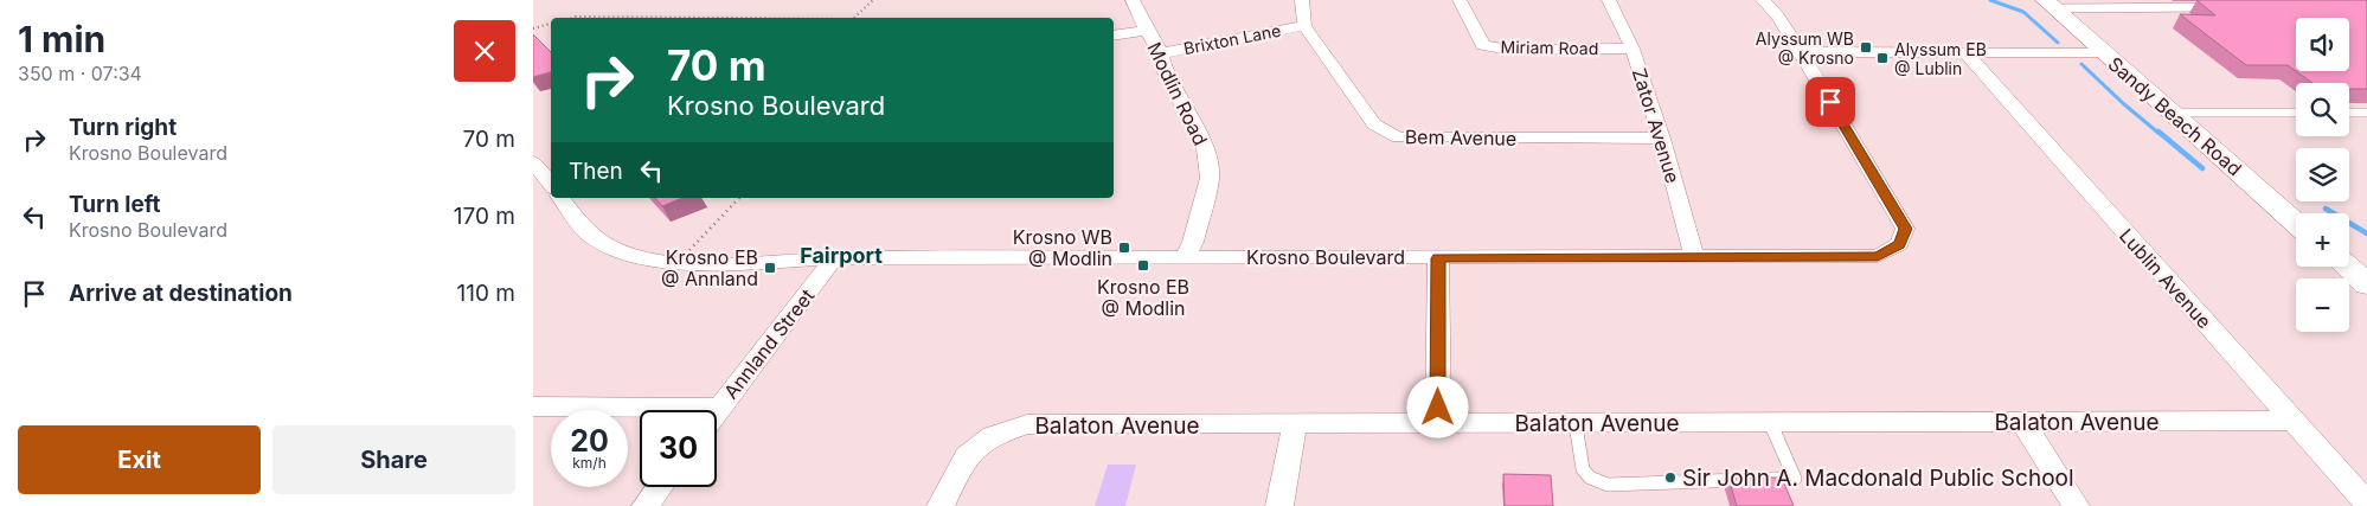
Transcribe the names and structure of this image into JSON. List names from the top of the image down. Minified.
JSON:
{"streets":{"street":["Brixton Lane","Miriam Road","Modlin Road","Sandy Beach Road","Zator Avenue","Bem Avenue","Krosno Boulevard","Lublin Avenue","Annland Street","Balaton Avenue"]},"crossings":[["Brixton Lane","Modlin Road"],["Brixton Lane","Bem Avenue"],["Miriam Road","Zator Avenue"],["Modlin Road","Krosno Boulevard"],["Zator Avenue","Bem Avenue"],["Zator Avenue","Krosno Boulevard"],["Krosno Boulevard","Annland Street"],["Lublin Avenue","Balaton Avenue"]],"districts":["Fairport"],"places":{"transit":["Alyssum WB @ Krosno","Alyssum EB @ Lublin","Krosno WB @ Modlin","Krosno EB @ Modlin","Krosno EB @ Annland"],"other":["Sir John A. Macdonald Public School"]},"page":{"heading":["1 min","350 m · 07:34"],"map_buttons":["+","−"],"turn":["70 m","Krosno Boulevard"],"list":[{"name":"Turn right","note":"Krosno Boulevard","value":"70 m"},{"name":"Turn left","note":"Krosno Boulevard","value":"170 m"},{"name":"Arrive at destination","value":"110 m"}],"then":"Then","speed":"20 km/h","limit":"30","buttons":["Exit","Share"]}}
